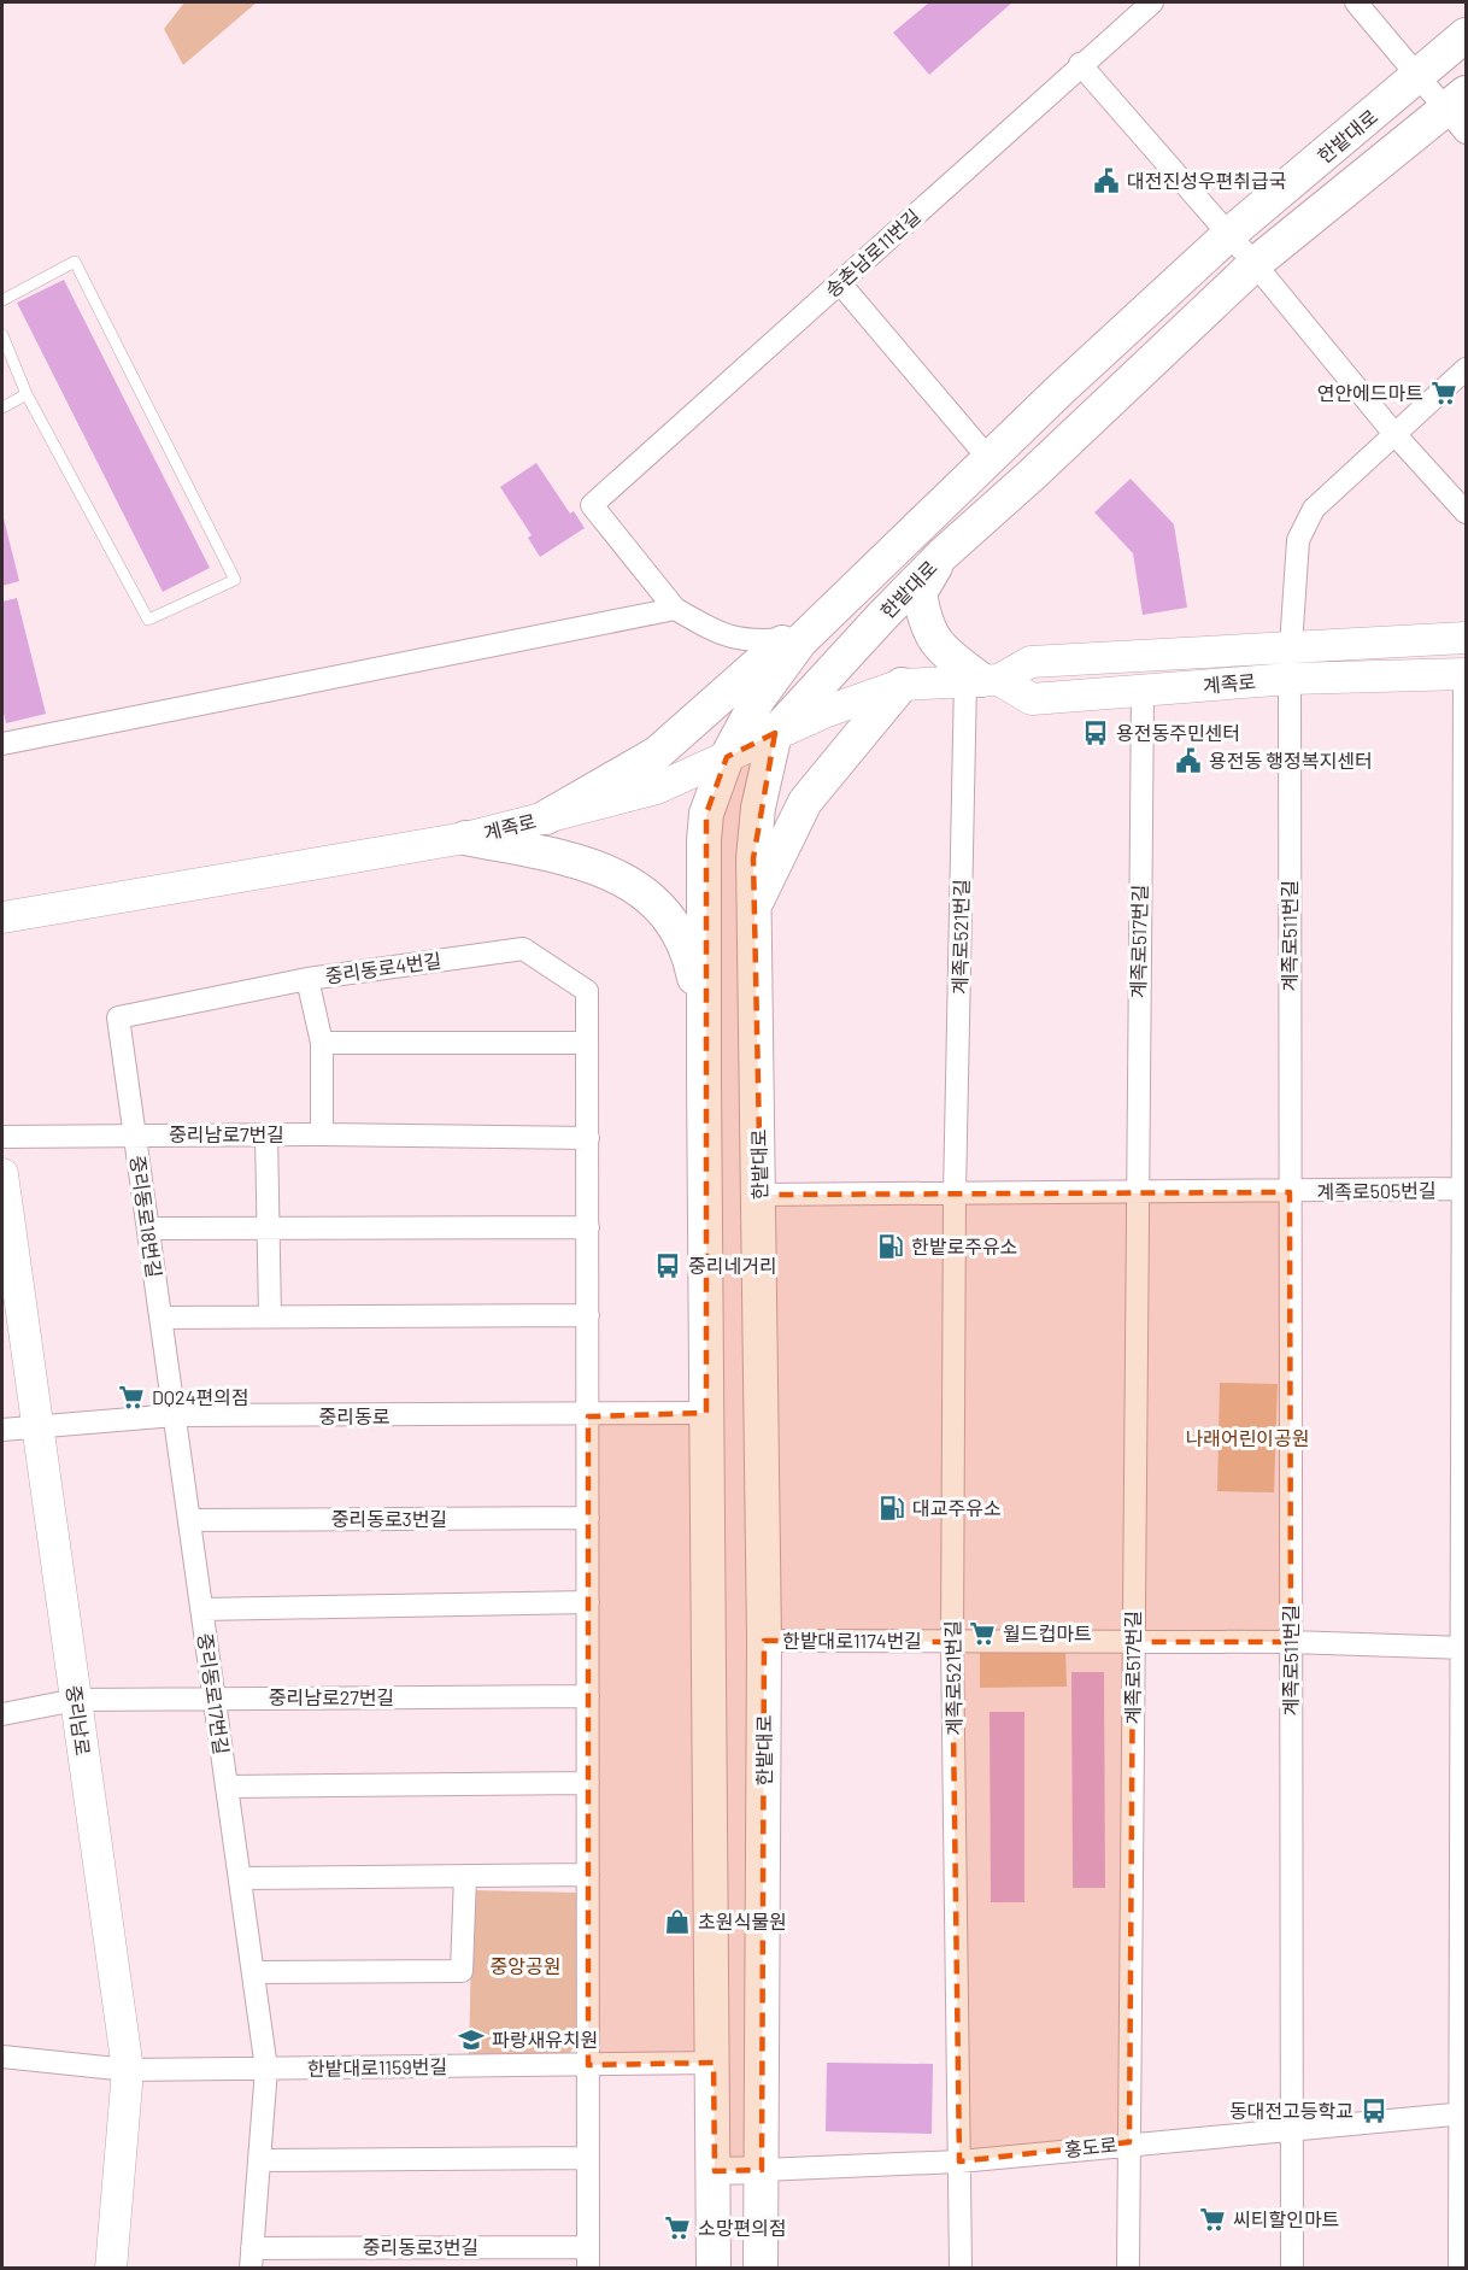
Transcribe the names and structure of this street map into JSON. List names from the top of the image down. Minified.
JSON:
{"streets":{"main road":["한밭대로","계족로","중리남로"],"street":["송촌남로11번길","계족로511번길","계족로521번길","계족로517번길","중리동로4번길","중리남로7번길","계족로505번길","중리동로18번길","중리동로","중리동로3번길","한밭대로1174번길","중리동로17번길","중리남로27번길","한밭대로1159번길","홍도로"]},"crossings":[["한밭대로","계족로"],["한밭대로","중리동로"],["한밭대로","한밭대로1174번길"],["한밭대로","한밭대로1159번길"],["한밭대로","홍도로"],["계족로","계족로511번길"],["계족로","계족로521번길"],["계족로","계족로517번길"],["계족로","계족로505번길"],["계족로511번길","계족로505번길"],["계족로511번길","한밭대로1174번길"],["계족로511번길","홍도로"],["계족로521번길","한밭대로1174번길"],["계족로521번길","홍도로"],["계족로517번길","한밭대로1174번길"],["계족로517번길","홍도로"],["중리동로4번길","중리남로7번길"],["중리동로4번길","중리동로18번길"],["중리동로4번길","중리동로"],["중리동로4번길","중리동로3번길"],["중리남로7번길","중리동로18번길"],["계족로505번길","한밭대로1174번길"],["계족로505번길","홍도로"],["중리동로18번길","중리동로"],["중리동로18번길","중리동로17번길"],["중리동로","중리동로3번길"],["중리동로","중리동로17번길"],["중리동로","중리남로"],["중리동로3번길","중리동로17번길"],["중리동로3번길","중리남로27번길"],["중리동로3번길","한밭대로1159번길"],["중리동로17번길","중리남로27번길"],["중리동로17번길","한밭대로1159번길"],["중리남로27번길","중리남로"],["중리남로","한밭대로1159번길"]],"parks":["나래어린이공원","중앙공원"],"places":{"public building":["대전진성우편취급국","용전동 행정복지센터"],"supermarket":["연안에드마트","DQ24편의점","월드컵마트","씨티할인마트","소망편의점"],"bus stop":["용전동주민센터","중리네거리","동대전고등학교"],"fuel station":["한밭로주유소","대교주유소"],"shop":["초원식물원"],"school or university":["파랑새유치원"]}}
